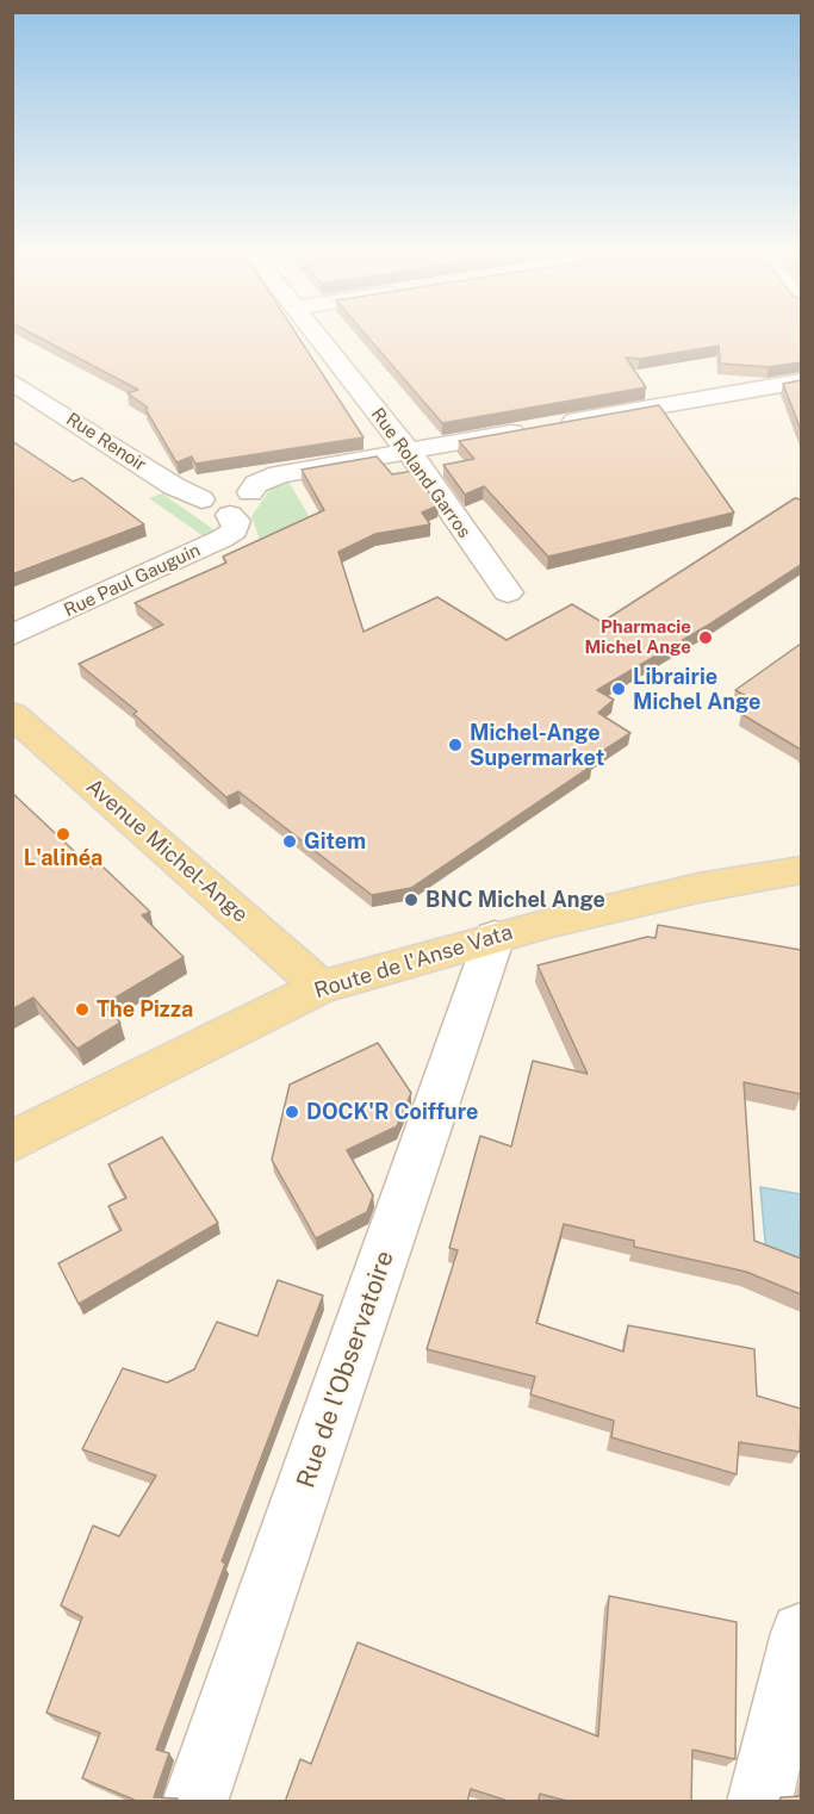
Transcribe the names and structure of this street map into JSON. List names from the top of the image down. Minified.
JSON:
{"streets":{"main road":["Avenue Michel-Ange","Route de l'Anse Vata"],"street":["Rue Renoir","Rue Roland Garros","Rue Paul Gauguin","Rue de l'Observatoire"]},"crossings":[["Rue Renoir","Rue Paul Gauguin"],["Rue Roland Garros","Rue Paul Gauguin"],["Avenue Michel-Ange","Route de l'Anse Vata"],["Route de l'Anse Vata","Rue de l'Observatoire"]],"places":["Pharmacie Michel Ange","Librairie Michel Ange","Michel-Ange Supermarket","L'alinéa","Gitem","BNC Michel Ange","The Pizza","DOCK'R Coiffure"]}
